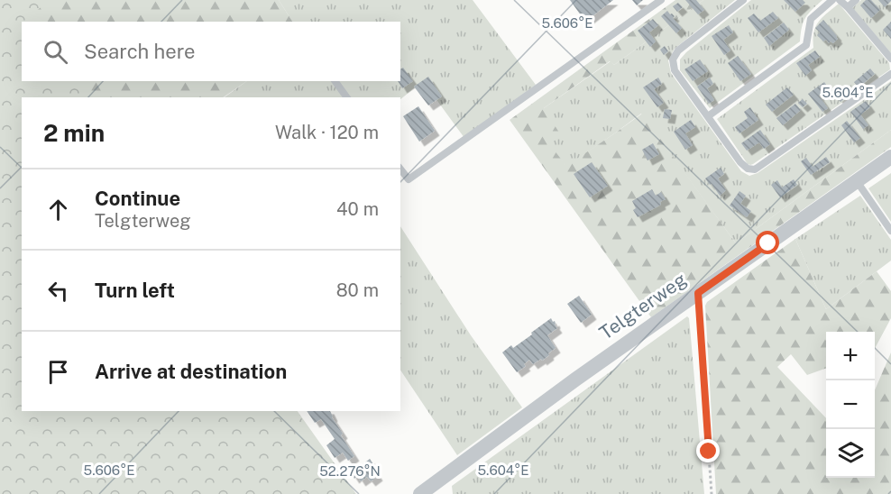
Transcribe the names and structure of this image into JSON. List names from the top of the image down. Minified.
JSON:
{"streets":{"street":["Telgterweg"]},"page":{"search":"Search here","heading":["2 min","Walk · 120 m"],"list":[["Continue","Telgterweg","40 m"],["Turn left","80 m"],"Arrive at destination"],"map_buttons":["+","−"]},"coordinates":["5.606°E","5.604°E","52.276°N"]}
